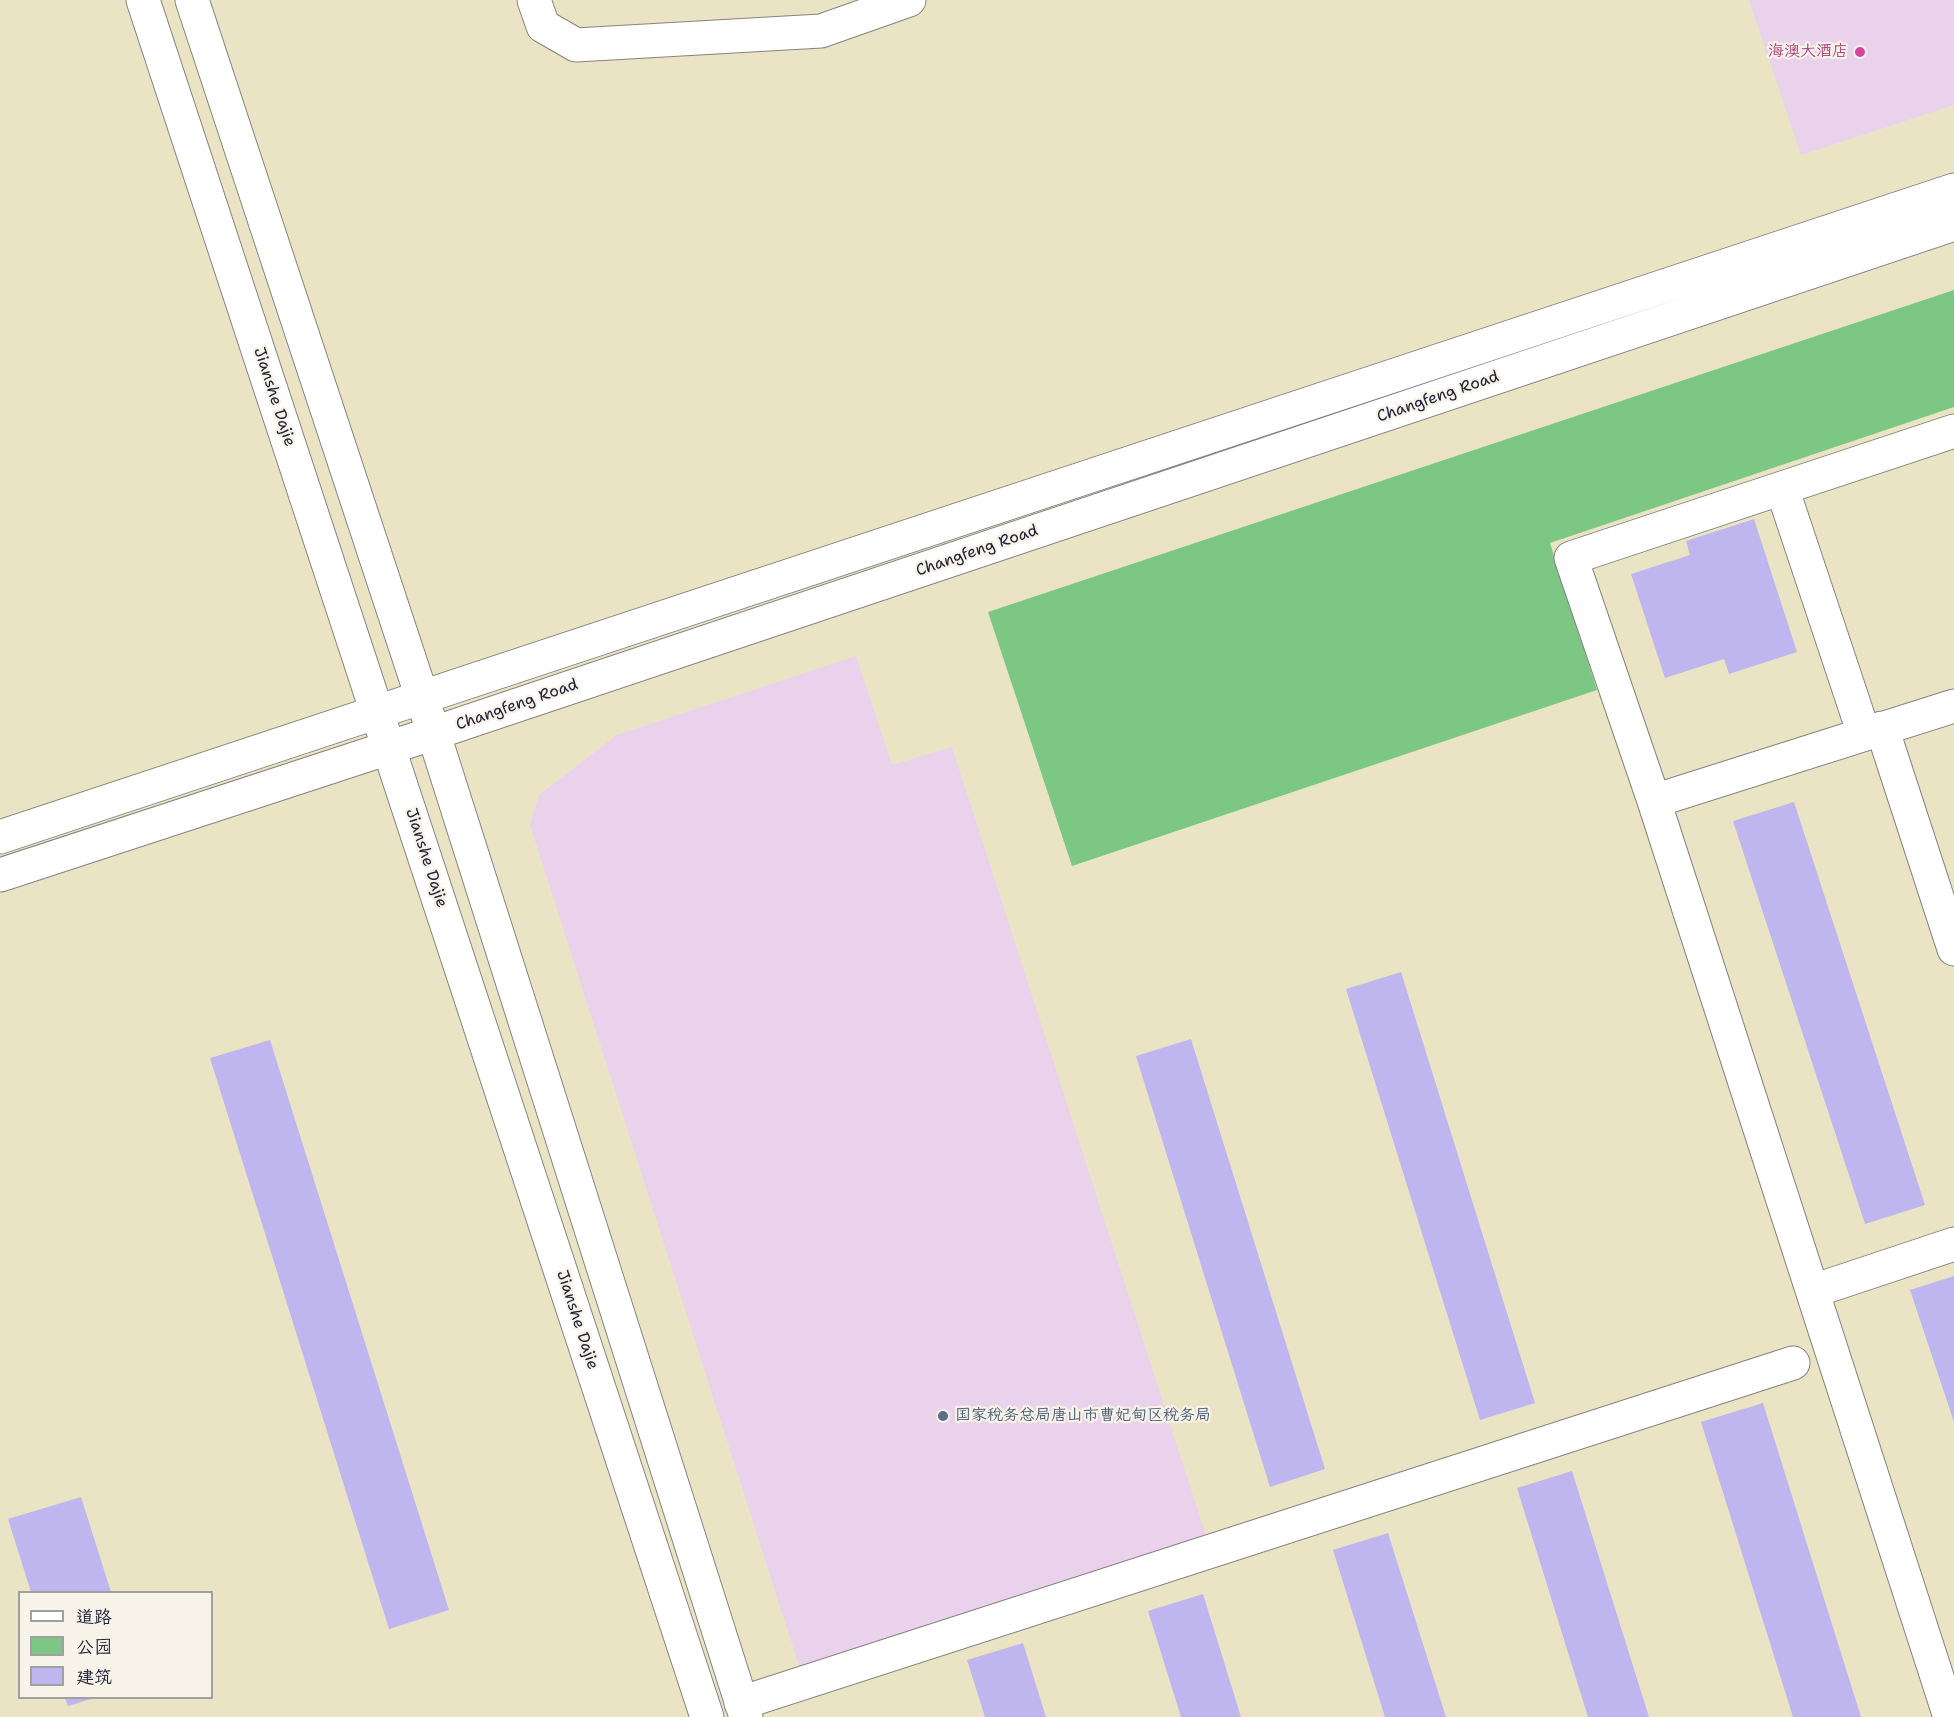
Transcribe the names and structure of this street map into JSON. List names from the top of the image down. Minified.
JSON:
{"streets":{"main road":["Jianshe Dajie","Changfeng Road"]},"crossings":[["Jianshe Dajie","Changfeng Road"]],"places":["海澳大酒店","国家税务总局唐山市曹妃甸区税务局"],"legend":["道路","公园","建筑"]}
